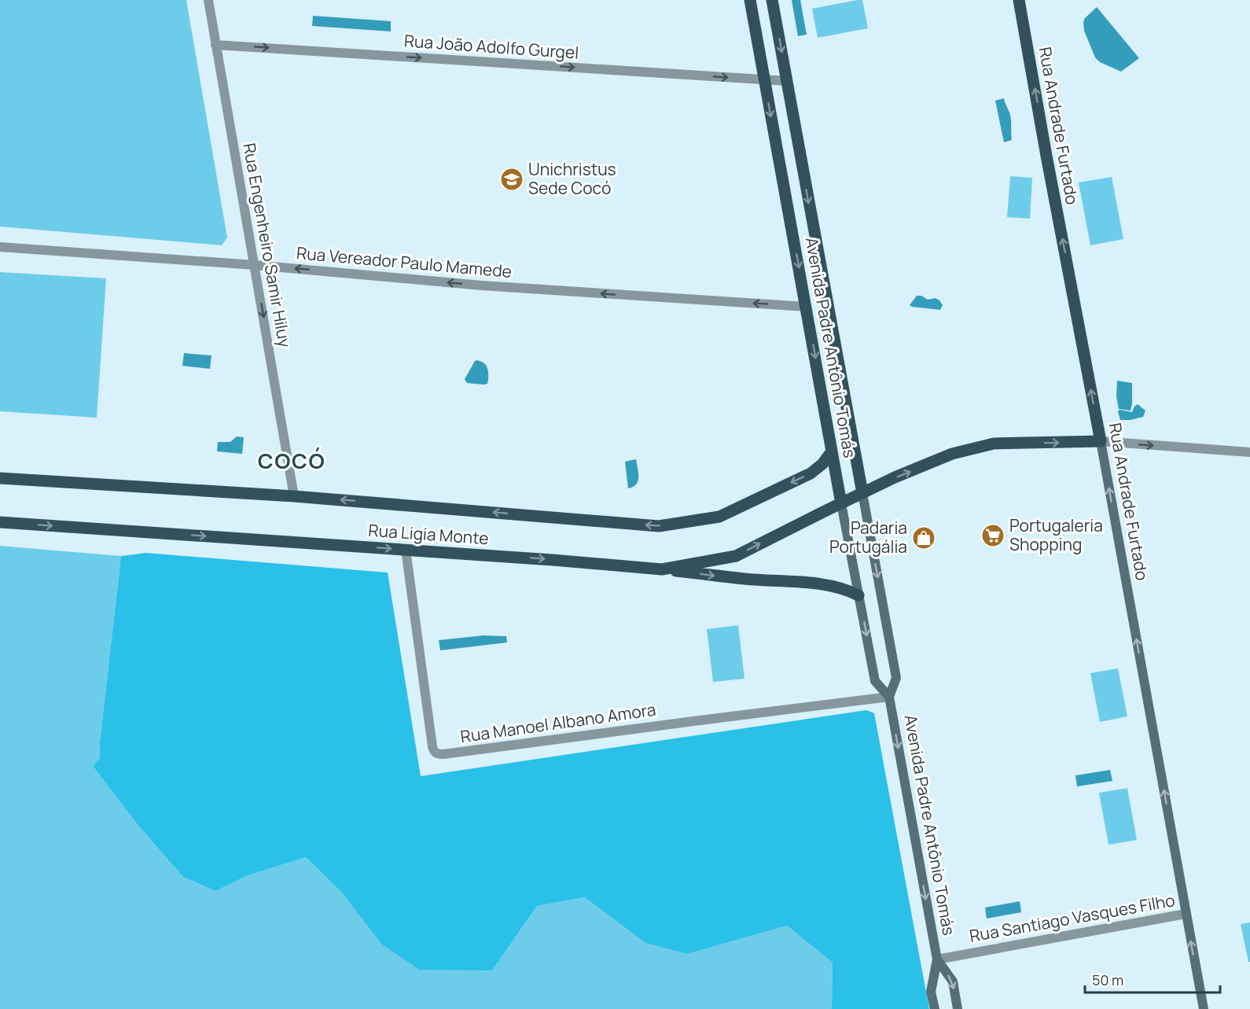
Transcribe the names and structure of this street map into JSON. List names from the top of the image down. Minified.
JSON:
{"streets":{"main road":["Rua Andrade Furtado","Avenida Padre Antônio Tomás","Rua Ligia Monte"],"street":["Rua João Adolfo Gurgel","Rua Engenheiro Samir Hiluy","Rua Vereador Paulo Mamede","Rua Manoel Albano Amora","Rua Santiago Vasques Filho"]},"crossings":[["Rua João Adolfo Gurgel","Rua Engenheiro Samir Hiluy"],["Rua João Adolfo Gurgel","Avenida Padre Antônio Tomás"],["Rua Andrade Furtado","Rua Ligia Monte"],["Rua Andrade Furtado","Rua Santiago Vasques Filho"],["Rua Engenheiro Samir Hiluy","Rua Vereador Paulo Mamede"],["Rua Engenheiro Samir Hiluy","Rua Ligia Monte"],["Rua Vereador Paulo Mamede","Avenida Padre Antônio Tomás"],["Avenida Padre Antônio Tomás","Rua Ligia Monte"],["Avenida Padre Antônio Tomás","Rua Manoel Albano Amora"],["Avenida Padre Antônio Tomás","Rua Santiago Vasques Filho"],["Rua Ligia Monte","Rua Manoel Albano Amora"]],"one_way":["Rua João Adolfo Gurgel","Rua Andrade Furtado","Rua Engenheiro Samir Hiluy","Rua Vereador Paulo Mamede","Avenida Padre Antônio Tomás"],"districts":["COCÓ"],"places":{"school or university":["Unichristus Sede Cocó"],"supermarket":["Portugaleria Shopping"],"shop":["Padaria Portugália"]},"scale_bar":"50 m"}
